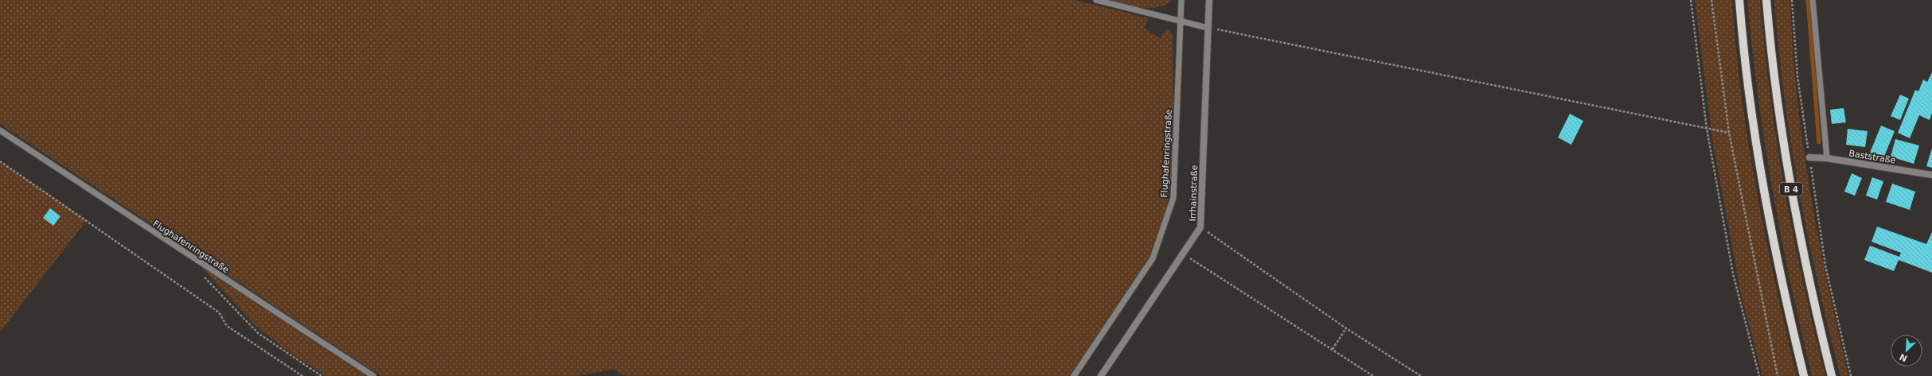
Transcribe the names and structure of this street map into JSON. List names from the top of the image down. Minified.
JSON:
{"streets":{"main road":["B 4"],"street":["Baststraße","Irrhainstraße"],"lane":["Flughafenringstraße"]},"north":"bottom left"}
